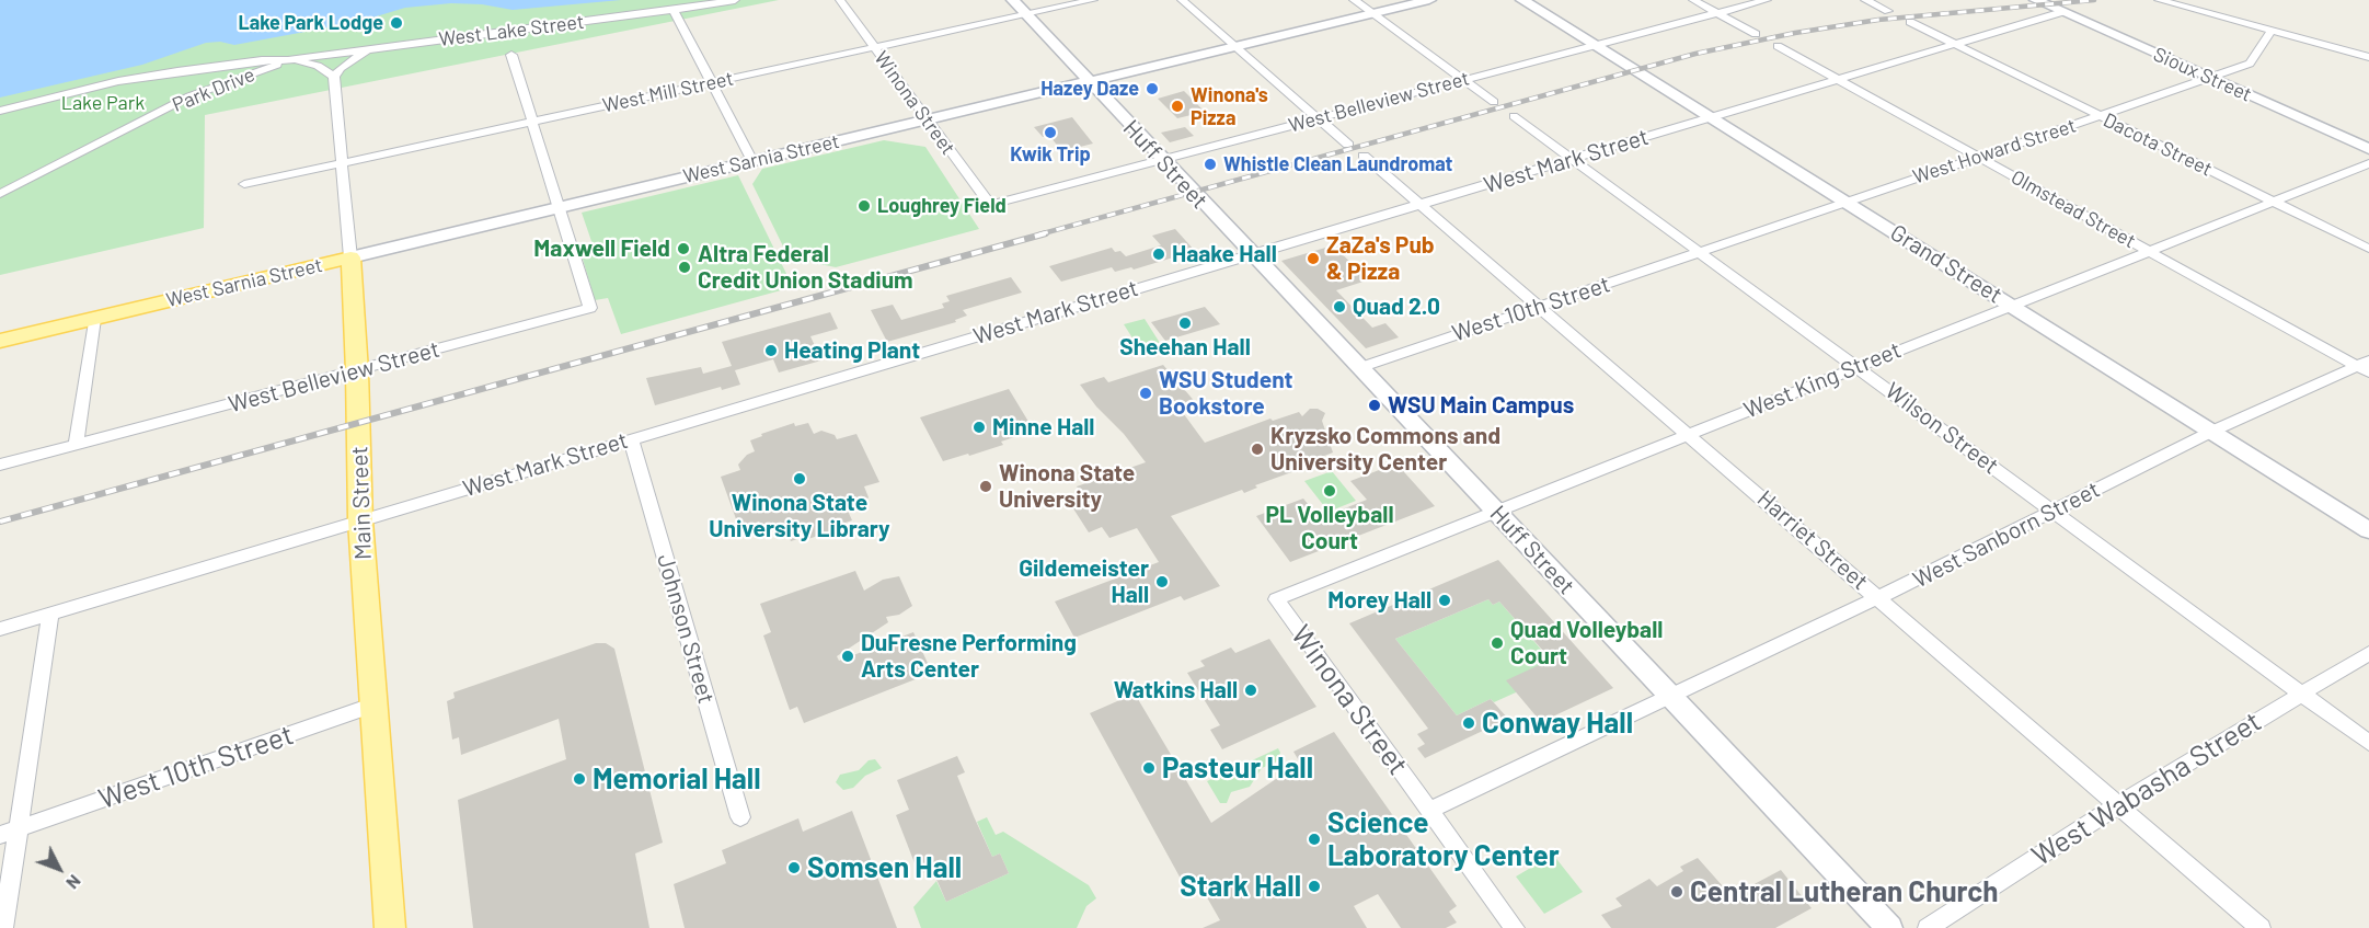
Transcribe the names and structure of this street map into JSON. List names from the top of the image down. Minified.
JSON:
{"streets":{"main road":["West Sarnia Street","Main Street"],"street":["West Lake Street","Sioux Street","Park Drive","West Mill Street","West Belleview Street","Winona Street","Dacota Street","West Howard Street","West Mark Street","Huff Street","Olmstead Street","Grand Street","West 10th Street","West King Street","Wilson Street","West Sanborn Street","Harriet Street","Johnson Street","West Wabasha Street"]},"crossings":[["West Lake Street","Park Drive"],["Sioux Street","West Howard Street"],["Sioux Street","West Mark Street"],["West Mill Street","Winona Street"],["West Mill Street","Huff Street"],["West Mill Street","Main Street"],["West Belleview Street","Winona Street"],["West Belleview Street","West Sarnia Street"],["West Belleview Street","Huff Street"],["West Belleview Street","Grand Street"],["West Belleview Street","Main Street"],["Winona Street","West Sarnia Street"],["Winona Street","West King Street"],["Winona Street","West Sanborn Street"],["Dacota Street","West Howard Street"],["Dacota Street","West Mark Street"],["Dacota Street","West King Street"],["West Howard Street","Olmstead Street"],["West Howard Street","Grand Street"],["West Howard Street","West 10th Street"],["West Howard Street","Wilson Street"],["West Sarnia Street","Huff Street"],["West Sarnia Street","Main Street"],["West Mark Street","Huff Street"],["West Mark Street","Olmstead Street"],["West Mark Street","Grand Street"],["West Mark Street","Wilson Street"],["West Mark Street","Main Street"],["West Mark Street","Harriet Street"],["West Mark Street","Johnson Street"],["Huff Street","West 10th Street"],["Huff Street","West King Street"],["Huff Street","West Sanborn Street"],["Olmstead Street","West King Street"],["Olmstead Street","West Sanborn Street"],["Grand Street","West King Street"],["Grand Street","West Sanborn Street"],["West 10th Street","Wilson Street"],["West 10th Street","Main Street"],["West 10th Street","Harriet Street"],["West King Street","Wilson Street"],["West King Street","Harriet Street"],["Wilson Street","West Sanborn Street"],["Wilson Street","West Wabasha Street"],["West Sanborn Street","Harriet Street"],["Harriet Street","West Wabasha Street"]],"parks":["Lake Park"],"places":["Lake Park Lodge","Hazey Daze","Winona's Pizza","Kwik Trip","Whistle Clean Laundromat","Loughrey Field","Maxwell Field","Haake Hall","ZaZa's Pub & Pizza","Altra Federal Credit Union Stadium","Quad 2.0","Sheehan Hall","Heating Plant","WSU Student Bookstore","WSU Main Campus","Minne Hall","Kryzsko Commons and University Center","Winona State University Library","Winona State University","PL Volleyball Court","Gildemeister Hall","Morey Hall","Quad Volleyball Court","DuFresne Performing Arts Center","Watkins Hall","Conway Hall","Pasteur Hall","Memorial Hall","Science Laboratory Center","Somsen Hall","Stark Hall","Central Lutheran Church"],"north":"bottom right"}
